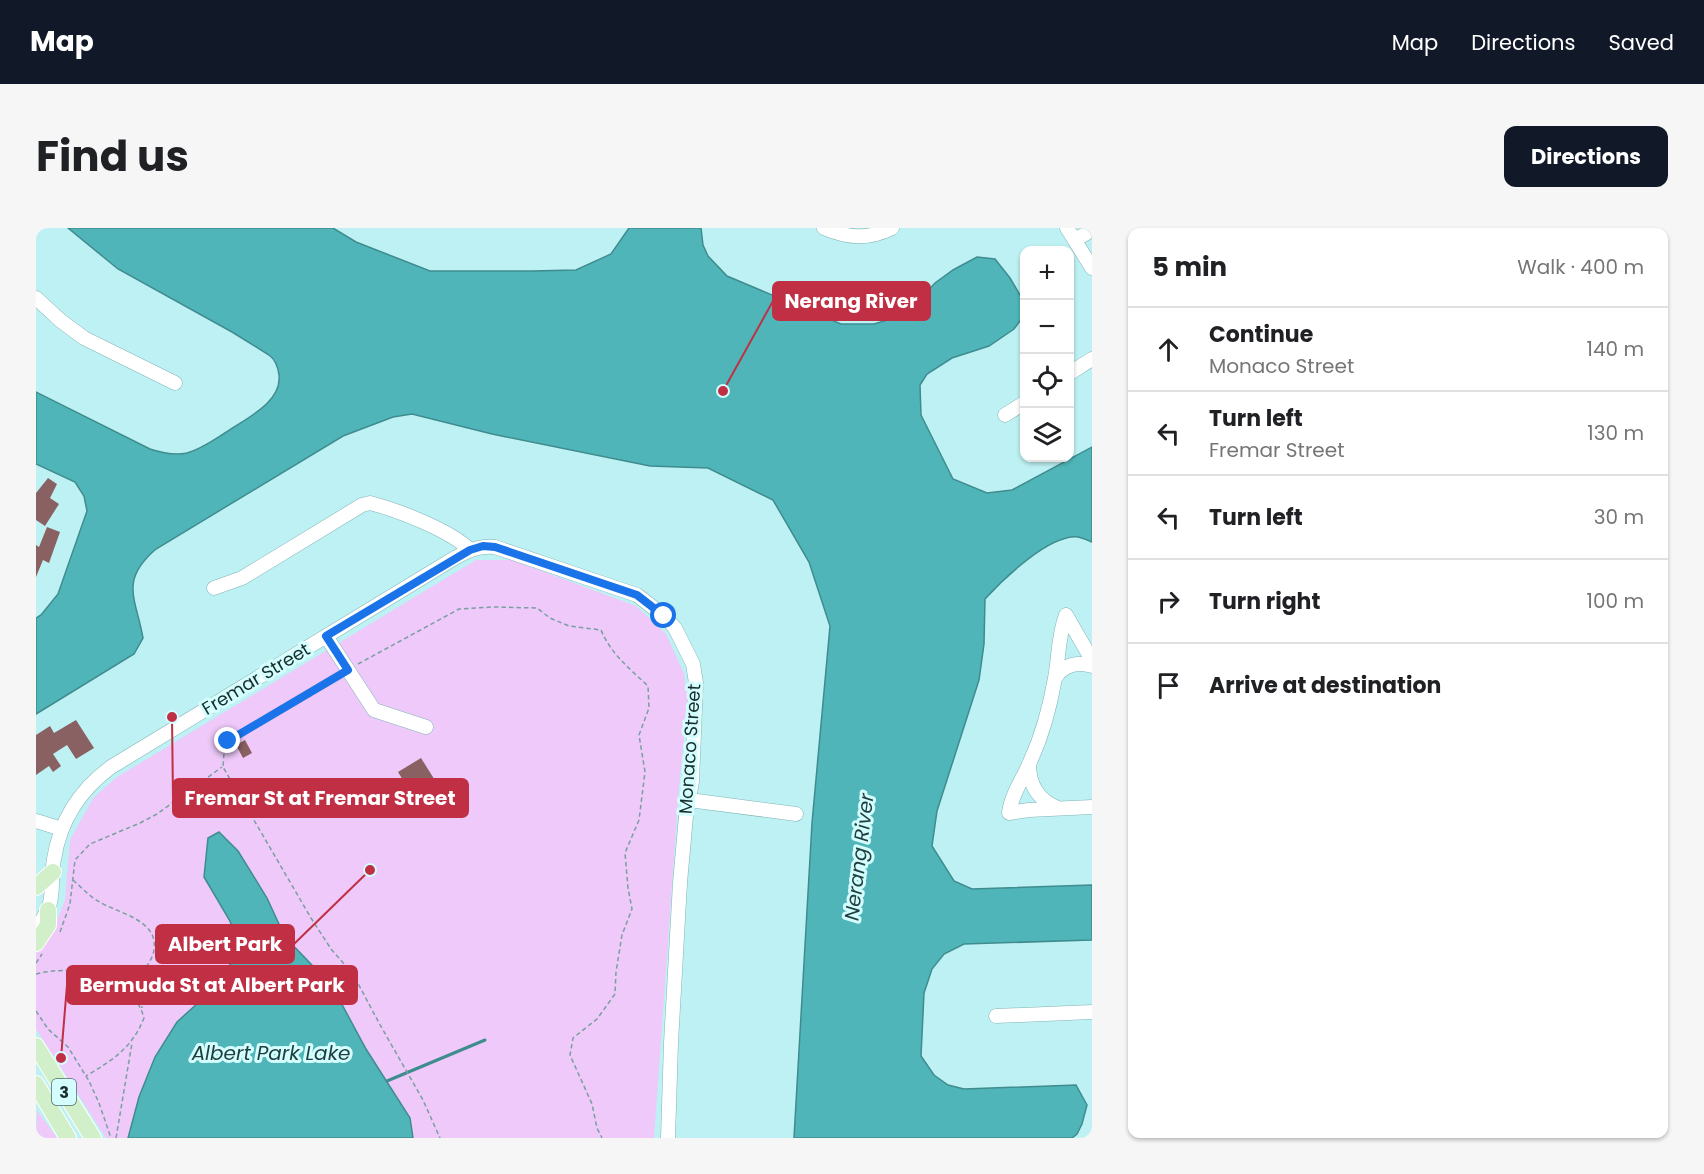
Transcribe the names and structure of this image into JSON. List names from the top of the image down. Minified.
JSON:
{"streets":{"main road":["3"],"street":["Fremar Street","Monaco Street"]},"crossings":[["Fremar Street","Monaco Street"]],"water":["Nerang River","Albert Park Lake"],"places":["Nerang River","Fremar St at Fremar Street","Albert Park","Bermuda St at Albert Park"],"page":{"header":"Map","nav":["Map","Directions","Saved"],"title":"Find us","buttons":"Directions","heading":["5 min","Walk · 400 m"],"map_buttons":["+","−"],"list":[["Continue","Monaco Street","140 m"],["Turn left","Fremar Street","130 m"],["Turn left","30 m"],["Turn right","100 m"],"Arrive at destination"]}}
